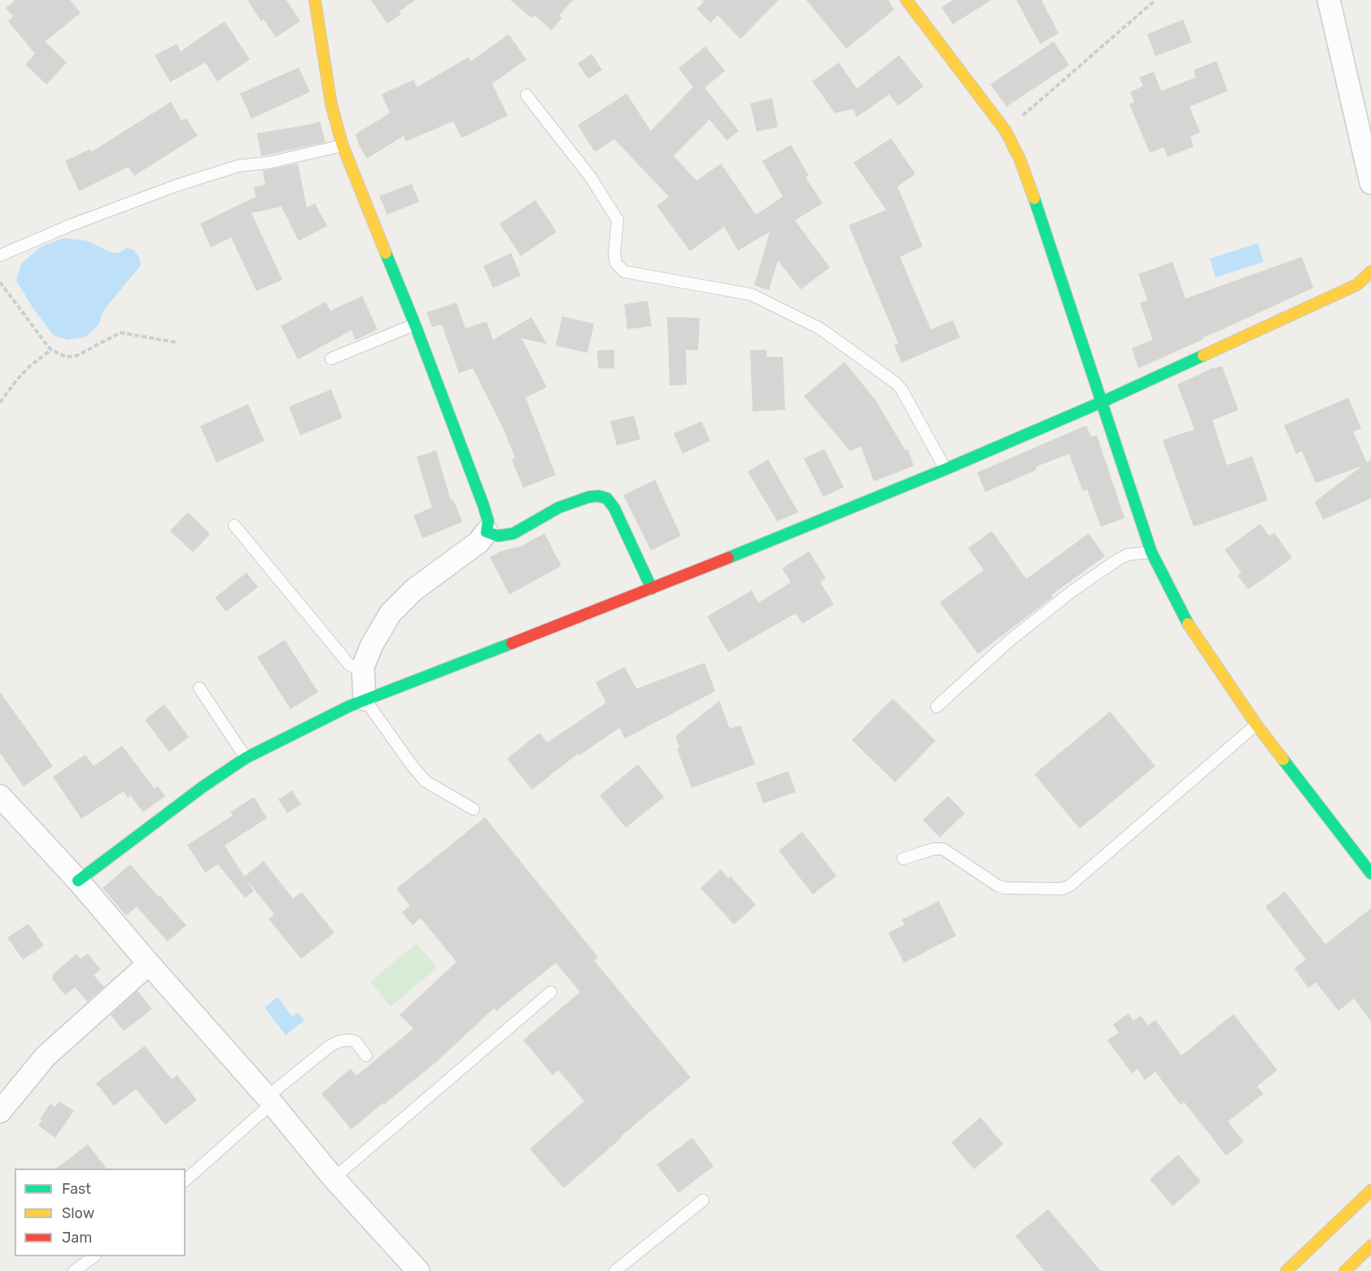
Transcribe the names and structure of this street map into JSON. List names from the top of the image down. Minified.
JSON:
{"legend":["Fast","Slow","Jam"]}
